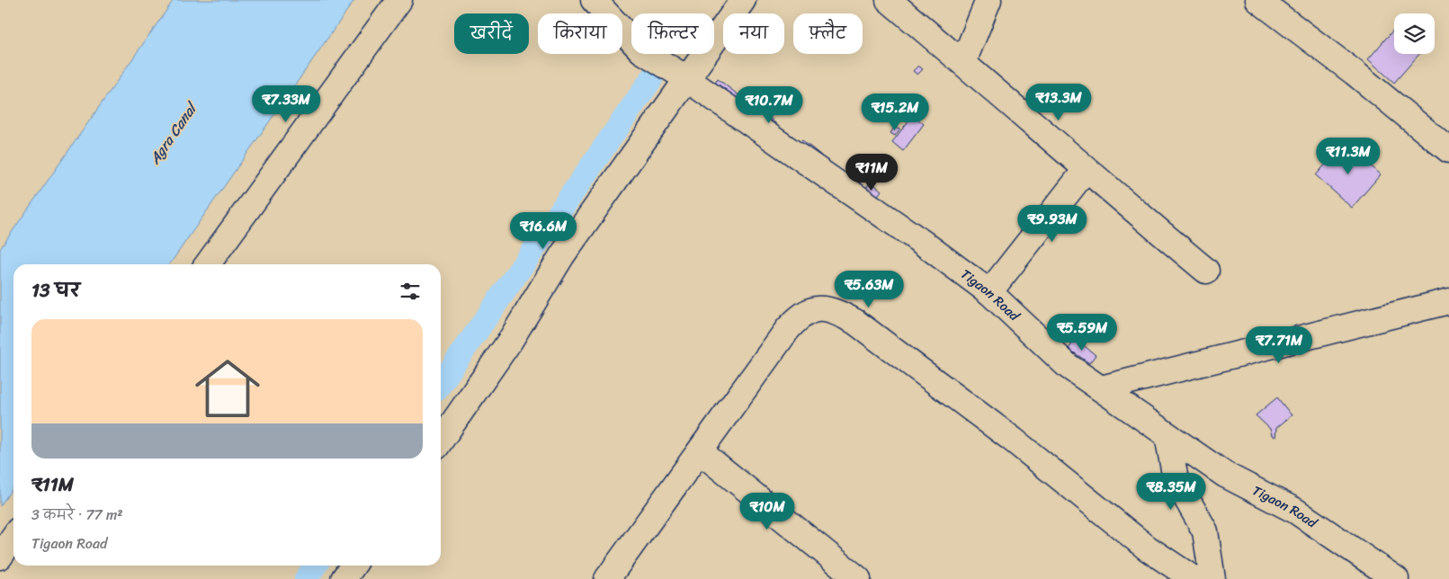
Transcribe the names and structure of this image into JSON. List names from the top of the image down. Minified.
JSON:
{"streets":{"street":["Tigaon Road"]},"water":["Agra Canal"],"page":{"chip":["खरीदें","किराया","फ़िल्टर","नया","फ़्लैट"],"price":["₹13.3M","₹7.33M","₹10.7M","₹15.2M","₹11.3M","₹11M","₹9.93M","₹16.6M","₹5.63M","₹5.59M","₹7.71M","₹8.35M","₹10M"],"heading":"13 घर","list":[{"name":"₹11M","note":"3 कमरे · 77 m² · Tigaon Road"}]}}
